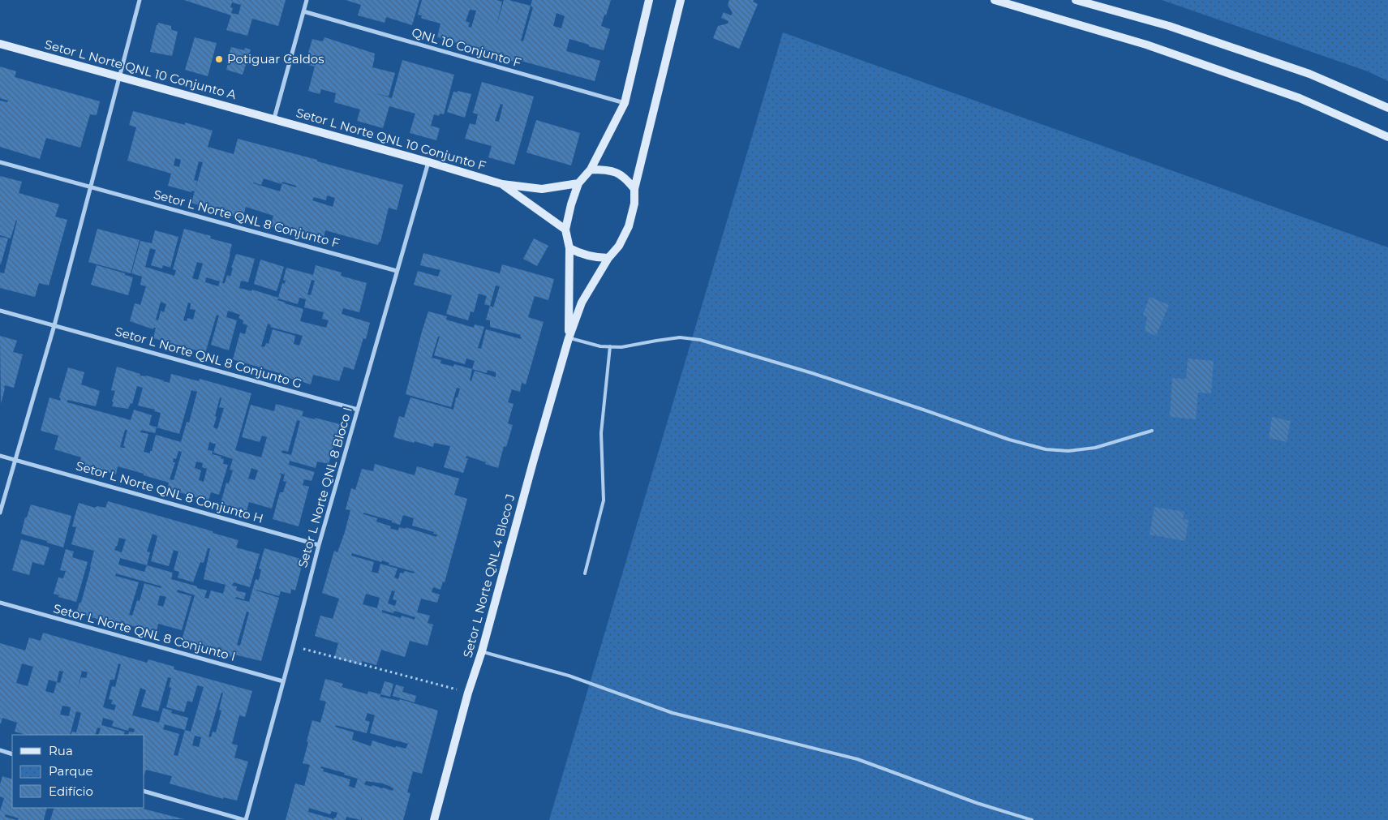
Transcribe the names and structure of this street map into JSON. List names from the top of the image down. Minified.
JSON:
{"streets":{"main road":["Setor L Norte QNL 10 Conjunto A","Setor L Norte QNL 10 Conjunto F","Setor L Norte QNL 4 Bloco J"],"street":["QNL 10 Conjunto F","Setor L Norte QNL 8 Conjunto F","Setor L Norte QNL 8 Conjunto G","Setor L Norte QNL 8 Bloco I","Setor L Norte QNL 8 Conjunto H","Setor L Norte QNL 8 Conjunto I"]},"crossings":[["Setor L Norte QNL 10 Conjunto A","Setor L Norte QNL 10 Conjunto F"],["Setor L Norte QNL 10 Conjunto F","Setor L Norte QNL 8 Bloco I"],["Setor L Norte QNL 8 Conjunto F","Setor L Norte QNL 8 Bloco I"],["Setor L Norte QNL 8 Conjunto G","Setor L Norte QNL 8 Bloco I"],["Setor L Norte QNL 8 Bloco I","Setor L Norte QNL 8 Conjunto H"],["Setor L Norte QNL 8 Bloco I","Setor L Norte QNL 8 Conjunto I"]],"places":["Potiguar Caldos"],"legend":["Rua","Parque","Edifício"]}
